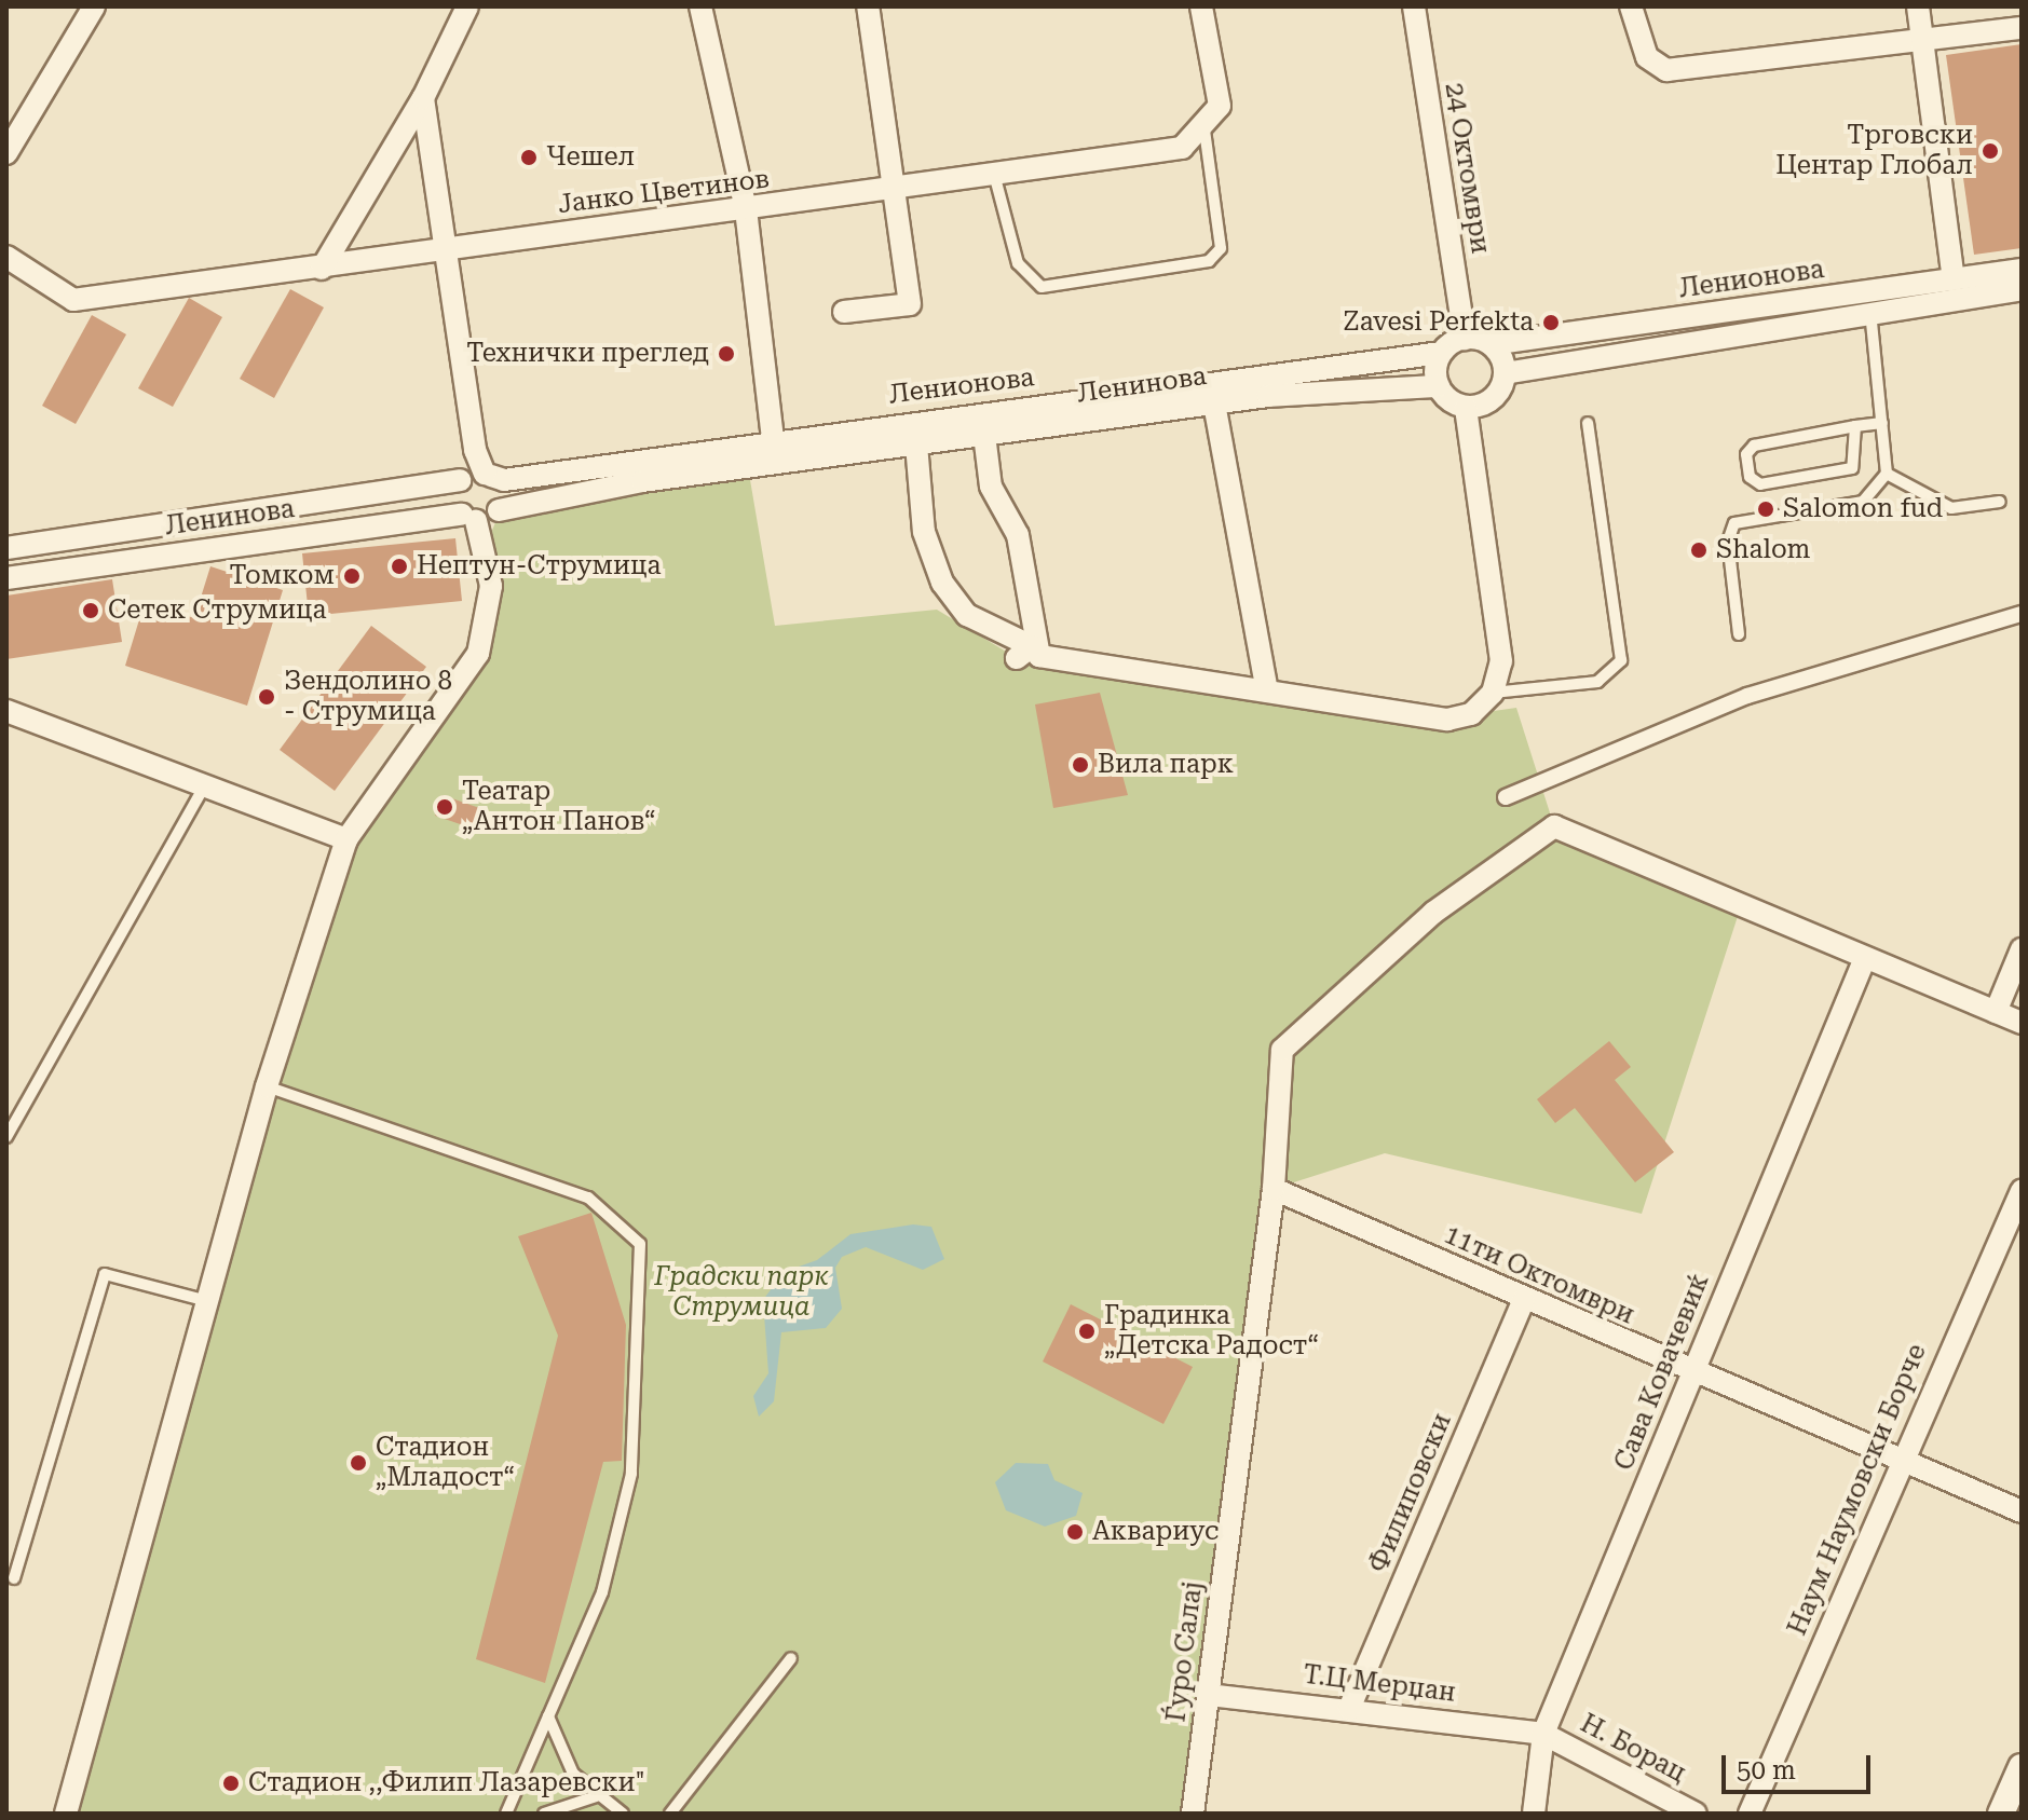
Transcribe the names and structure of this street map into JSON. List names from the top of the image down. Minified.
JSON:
{"streets":{"street":["24 Октомври","Јанко Цветинов","Ленионова","Ленинова","11ти Октомври","Сава Ковачевиќ","Наум Наумовски Борче","Филиповски","Ѓуро Салај","Т.Ц Мерџан","Н. Борац"]},"crossings":[["24 Октомври","Ленионова"],["24 Октомври","Ленинова"],["Ленионова","Ленинова"],["11ти Октомври","Сава Ковачевиќ"],["11ти Октомври","Наум Наумовски Борче"],["11ти Октомври","Филиповски"],["11ти Октомври","Ѓуро Салај"],["Сава Ковачевиќ","Ѓуро Салај"],["Сава Ковачевиќ","Т.Ц Мерџан"],["Сава Ковачевиќ","Н. Борац"],["Филиповски","Т.Ц Мерџан"],["Ѓуро Салај","Т.Ц Мерџан"],["Т.Ц Мерџан","Н. Борац"]],"parks":["Градски парк Струмица"],"places":["Трговски Центар Глобал","Чешел","Zavesi Perfekta","Технички преглед","Salomon fud","Shalom","Нептун-Струмица","Томком","Сетек Струмица","Зендолино 8 - Струмица","Вила парк","Театар „Антон Панов“","Градинка „Детска Радост“","Стадион „Младост“","Аквариус","Стадион ,,Филип Лазаревски\""],"scale_bar":"50 m"}
